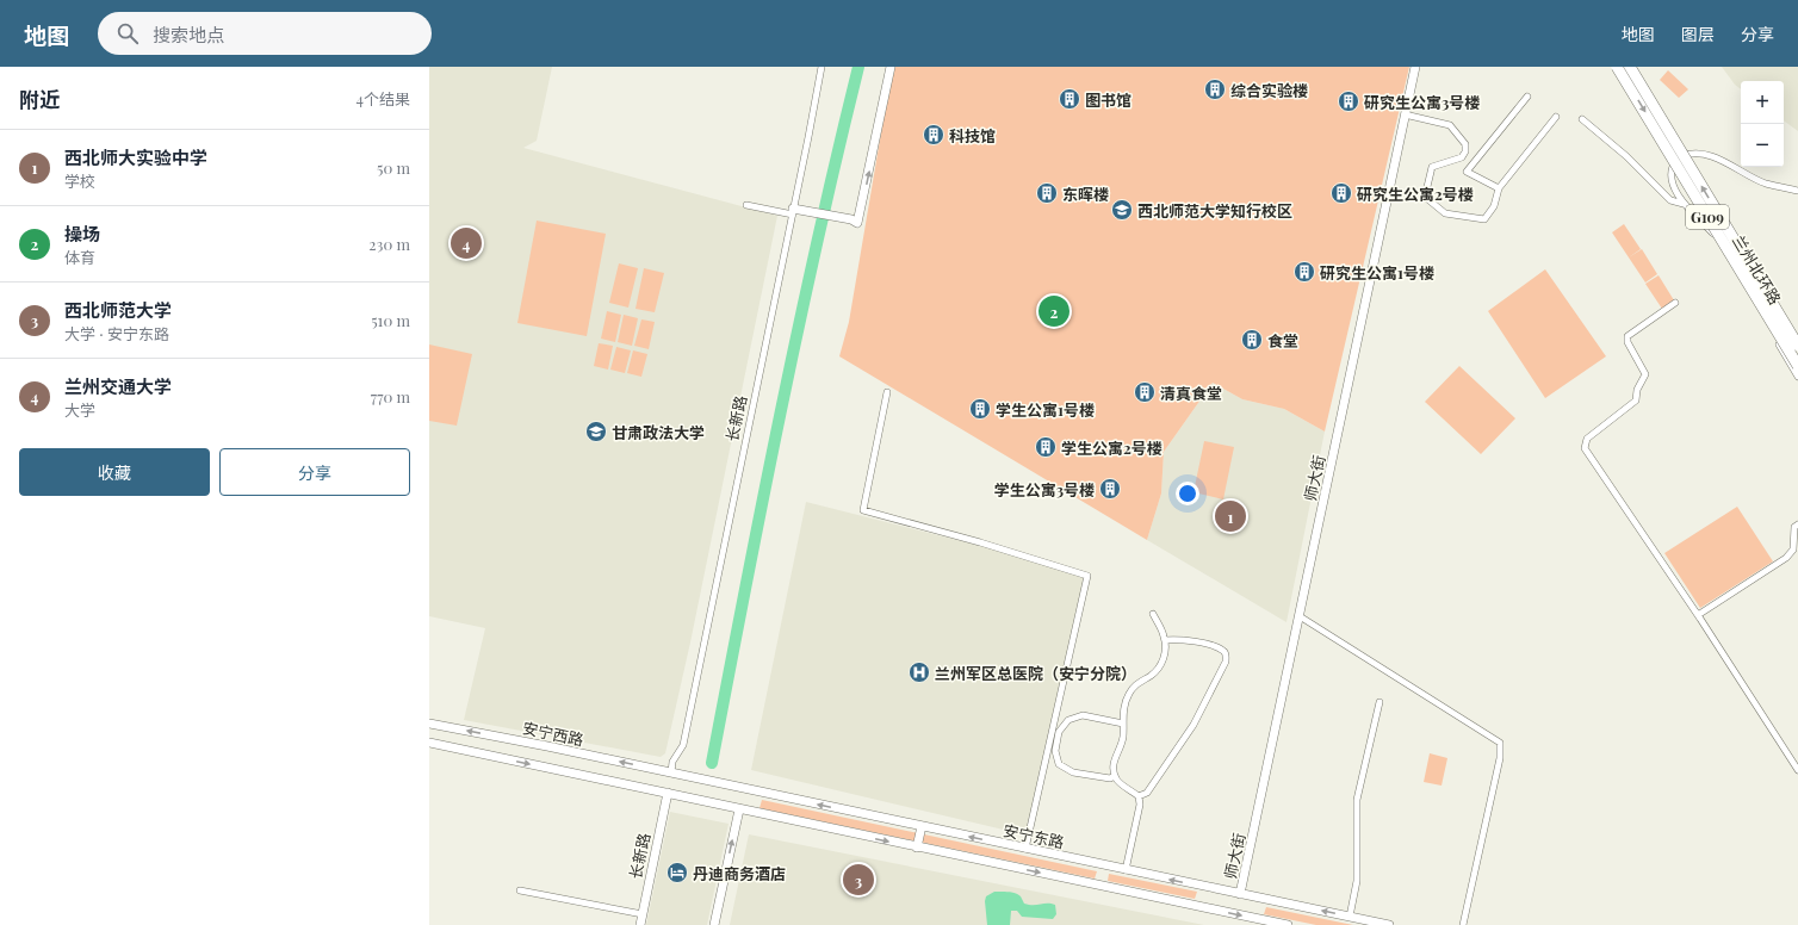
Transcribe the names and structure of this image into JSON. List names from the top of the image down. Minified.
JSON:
{"streets":{"highway":["G109","兰州北环路"],"main road":["长新路","师大街","安宁西路","安宁东路"]},"crossings":[["长新路","安宁西路"],["长新路","安宁东路"],["师大街","安宁东路"],["安宁西路","安宁东路"]],"places":{"building":["综合实验楼","图书馆","研究生公寓3号楼","科技馆","东晖楼","研究生公寓2号楼","研究生公寓1号楼","食堂","清真食堂","学生公寓1号楼","学生公寓2号楼","学生公寓3号楼"],"school or university":["西北师范大学知行校区","甘肃政法大学"],"hospital":["兰州军区总医院（安宁分院）"],"hotel":["丹迪商务酒店"]},"page":{"header":"地图","search":"搜索地点","nav":["地图","图层","分享"],"heading":["附近","4个结果"],"map_buttons":["+","−"],"list":[{"mark":"1","name":"西北师大实验中学","note":"学校","value":"50 m"},{"mark":"2","name":"操场","note":"体育","value":"230 m"},{"mark":"3","name":"西北师范大学","note":"大学 · 安宁东路","value":"510 m"},{"mark":"4","name":"兰州交通大学","note":"大学","value":"770 m"}],"pins":["4","2","1","3"],"buttons":["收藏","分享"]}}
